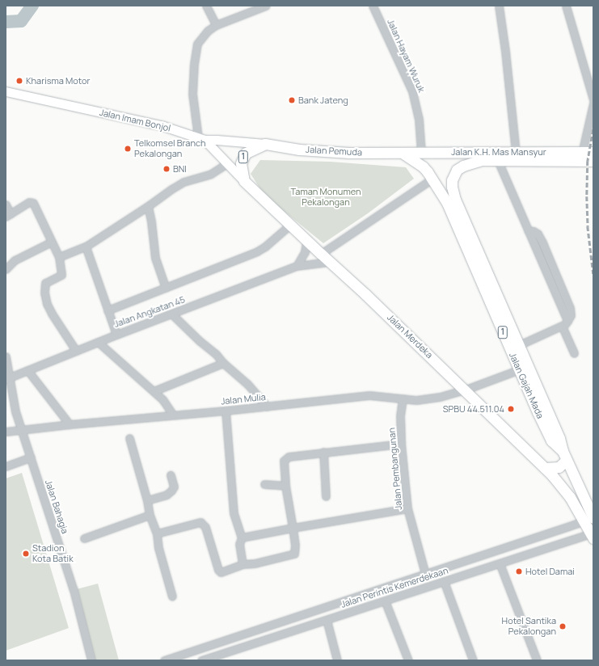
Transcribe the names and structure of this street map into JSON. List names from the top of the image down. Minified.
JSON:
{"streets":{"highway":["Jalan Pemuda","Jalan K.H. Mas Mansyur","1","Jalan Merdeka","Jalan Gajah Mada"],"main road":["Jalan Imam Bonjol"],"street":["Jalan Hayam Wuruk","Jalan Angkatan 45","Jalan Mulia","Jalan Pembangunan","Jalan Bahagia","Jalan Perintis Kemerdekaan"]},"crossings":[["Jalan Hayam Wuruk","Jalan K.H. Mas Mansyur"],["Jalan Imam Bonjol","Jalan Pemuda"],["Jalan Imam Bonjol","1"],["Jalan Pemuda","Jalan K.H. Mas Mansyur"],["Jalan Pemuda","1"],["Jalan Pemuda","Jalan Gajah Mada"],["Jalan K.H. Mas Mansyur","1"],["Jalan K.H. Mas Mansyur","Jalan Gajah Mada"],["1","Jalan Merdeka"],["1","Jalan Gajah Mada"],["Jalan Angkatan 45","Jalan Merdeka"],["Jalan Angkatan 45","Jalan Bahagia"],["Jalan Merdeka","Jalan Gajah Mada"],["Jalan Merdeka","Jalan Mulia"],["Jalan Gajah Mada","Jalan Mulia"],["Jalan Gajah Mada","Jalan Perintis Kemerdekaan"],["Jalan Mulia","Jalan Pembangunan"],["Jalan Mulia","Jalan Bahagia"]],"parks":["Taman Monumen Pekalongan"],"places":["Kharisma Motor","Bank Jateng","Telkomsel Branch Pekalongan","BNI","SPBU 44.511.04","Stadion Kota Batik","Hotel Damai","Hotel Santika Pekalongan"]}
